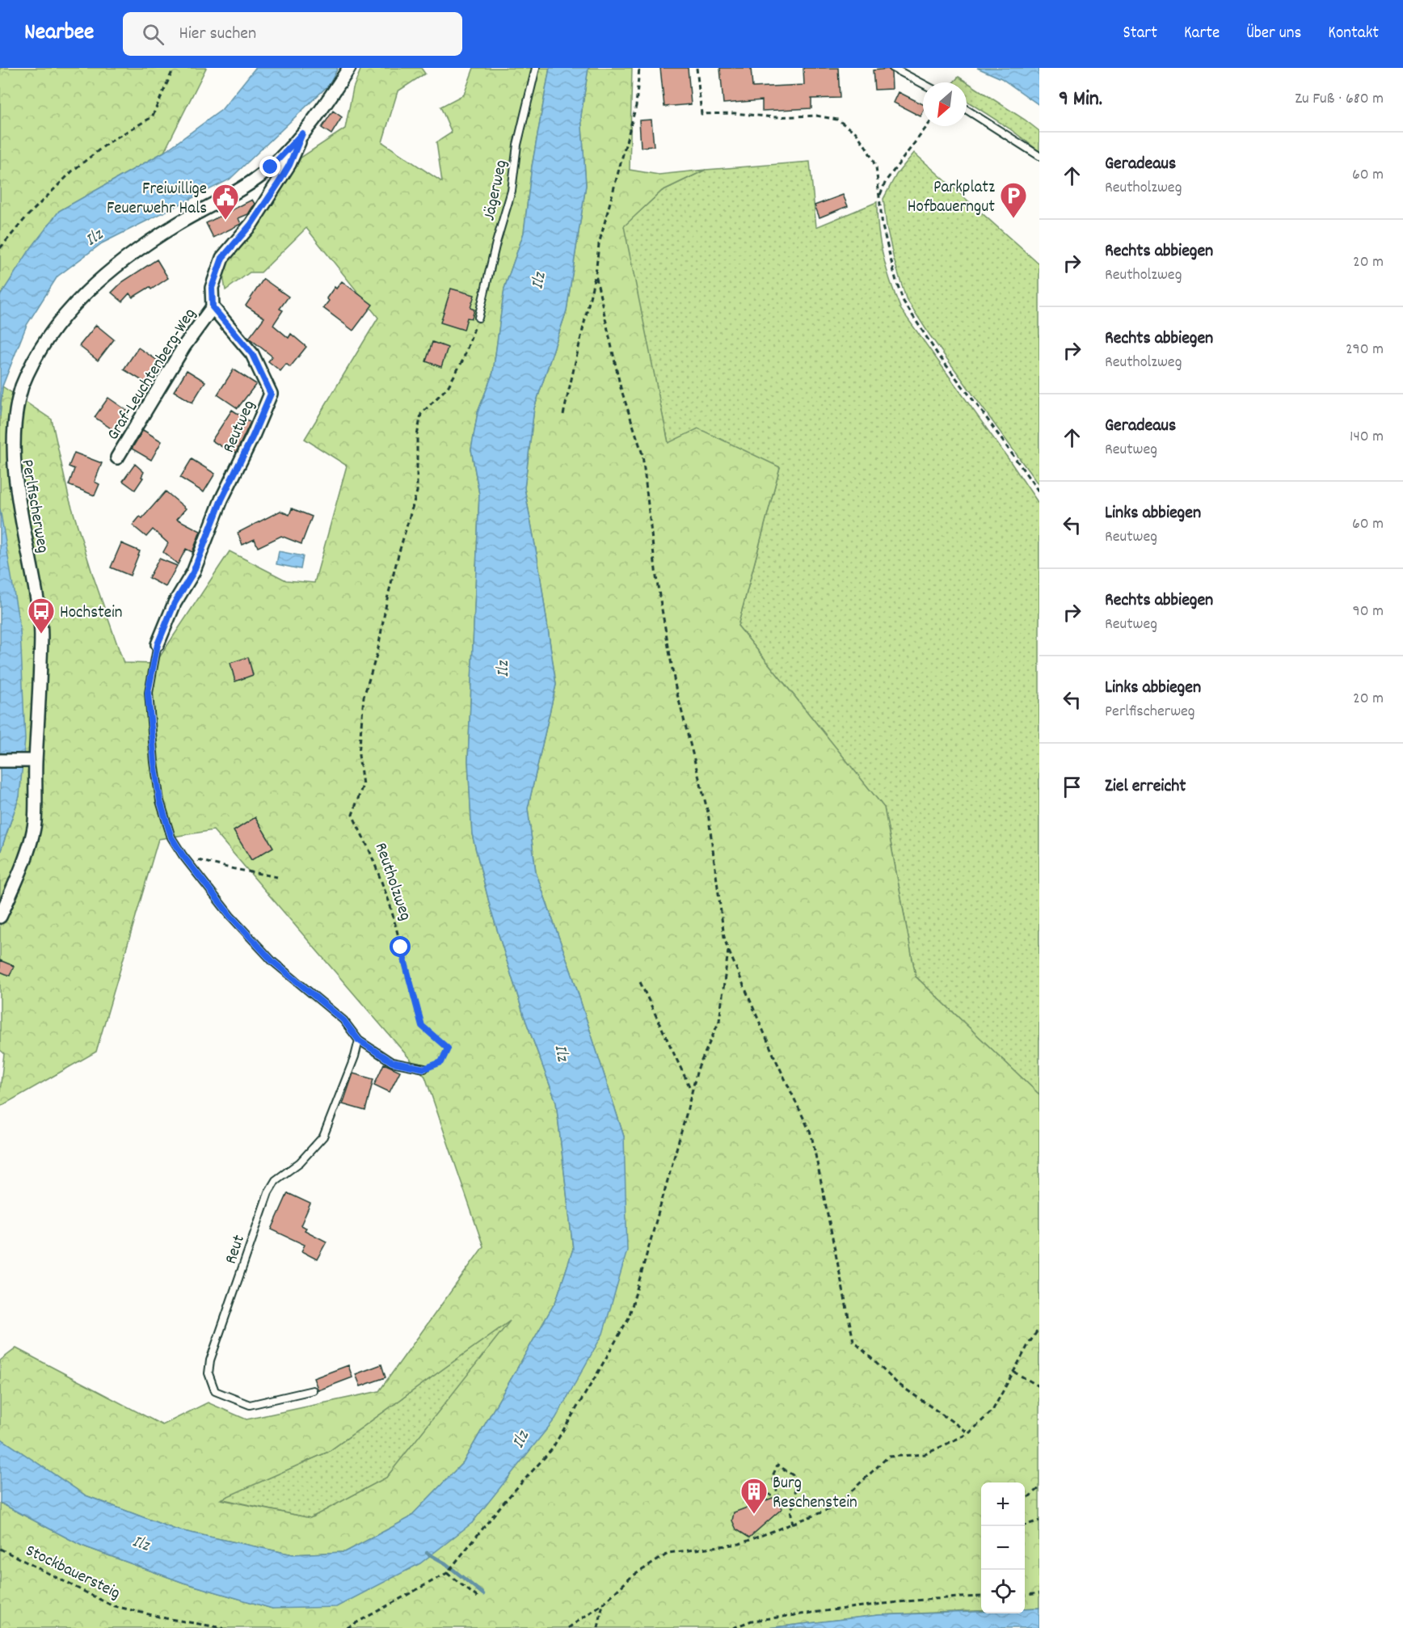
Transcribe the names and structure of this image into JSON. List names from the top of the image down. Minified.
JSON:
{"streets":{"street":["Graf-Leuchtenberg-Weg","Reutweg","Perlfischerweg"],"lane":["Jägerweg","Reut"],"path":["Reutholzweg","Stockbauersteig"]},"crossings":[["Jägerweg","Reutholzweg"],["Graf-Leuchtenberg-Weg","Reutweg"]],"water":["Ilz"],"places":{"parking":["Parkplatz Hofbauerngut"],"public building":["Freiwillige Feuerwehr Hals"],"bus stop":["Hochstein"],"building":["Burg Reschenstein"]},"north":"bottom left","page":{"header":"Nearbee","search":"Hier suchen","nav":["Start","Karte","Über uns","Kontakt"],"heading":["9 Min.","Zu Fuß · 680 m"],"list":[["Geradeaus","Reutholzweg","60 m"],["Rechts abbiegen","Reutholzweg","20 m"],["Rechts abbiegen","Reutholzweg","290 m"],["Geradeaus","Reutweg","140 m"],["Links abbiegen","Reutweg","60 m"],["Rechts abbiegen","Reutweg","90 m"],["Links abbiegen","Perlfischerweg","20 m"],"Ziel erreicht"],"map_buttons":["+","−"]}}
